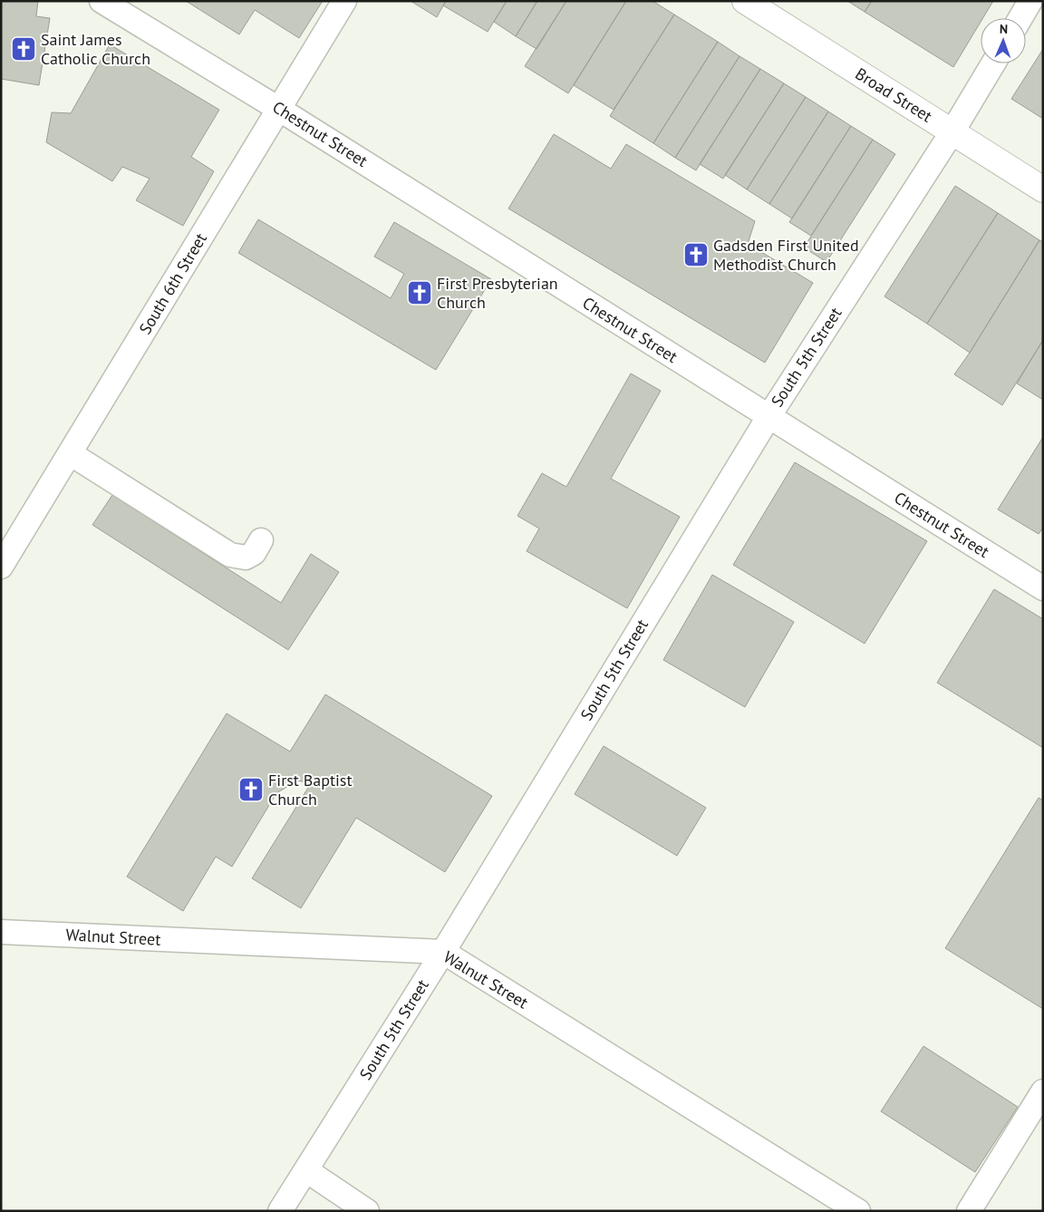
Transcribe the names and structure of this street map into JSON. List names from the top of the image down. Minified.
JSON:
{"streets":{"main road":["Broad Street"],"street":["Chestnut Street","South 6th Street","South 5th Street","Walnut Street"]},"crossings":[["Broad Street","South 5th Street"],["Chestnut Street","South 6th Street"],["Chestnut Street","South 5th Street"],["South 5th Street","Walnut Street"]],"places":{"church":["Saint James Catholic Church","Gadsden First United Methodist Church","First Presbyterian Church","First Baptist Church"]},"north":"top"}
